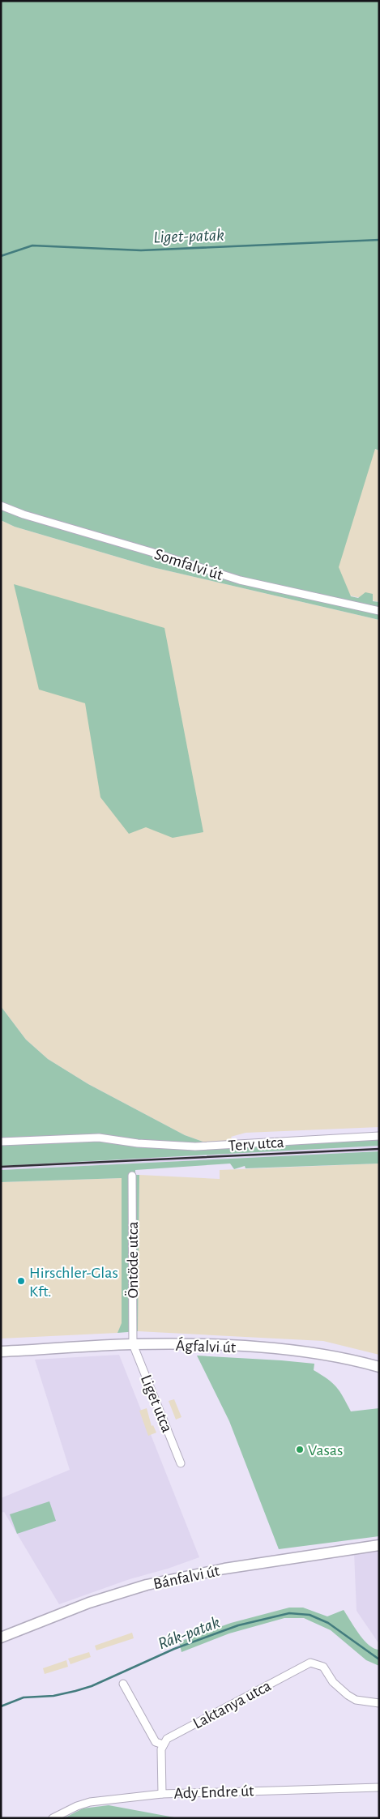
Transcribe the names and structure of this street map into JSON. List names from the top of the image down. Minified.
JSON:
{"streets":{"main road":["Ágfalvi út","Bánfalvi út"],"street":["Somfalvi út","Terv utca","Öntöde utca","Liget utca","Laktanya utca","Ady Endre út"]},"crossings":[["Öntöde utca","Ágfalvi út"],["Öntöde utca","Liget utca"],["Ágfalvi út","Liget utca"]],"water":["Liget-patak","Rák-patak"],"places":["Hirschler-Glas Kft.","Vasas"]}
